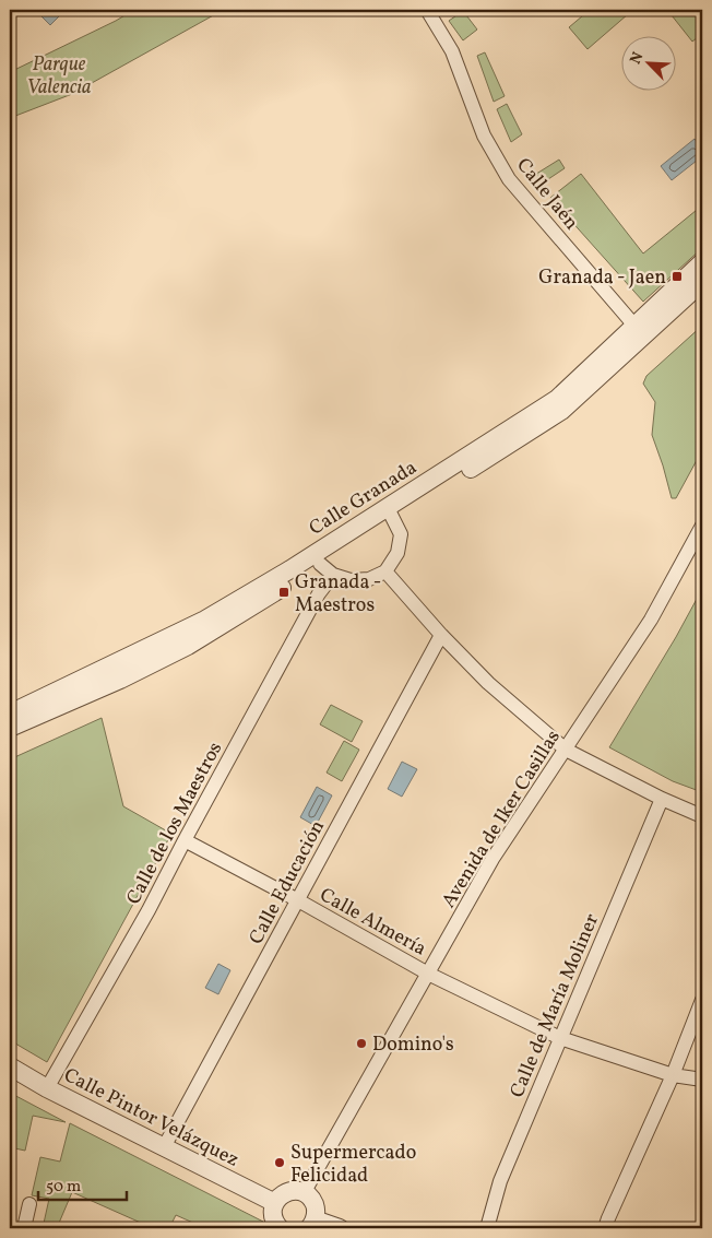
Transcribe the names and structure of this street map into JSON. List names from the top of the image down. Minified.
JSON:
{"streets":{"street":["Calle Jaén","Calle Granada","Avenida de Iker Casillas","Calle de los Maestros","Calle Educación","Calle Almería","Calle de María Moliner","Calle Pintor Velázquez"]},"crossings":[["Calle Jaén","Calle Granada"],["Calle Granada","Calle de los Maestros"],["Avenida de Iker Casillas","Calle Almería"],["Calle de los Maestros","Calle Almería"],["Calle de los Maestros","Calle Pintor Velázquez"],["Calle Educación","Calle Almería"],["Calle Educación","Calle Pintor Velázquez"],["Calle Almería","Calle de María Moliner"]],"parks":["Parque Valencia"],"places":{"transit":["Granada - Jaen","Granada - Maestros"],"other":["Domino's","Supermercado Felicidad"]},"scale_bar":"50 m","north":"top left"}
